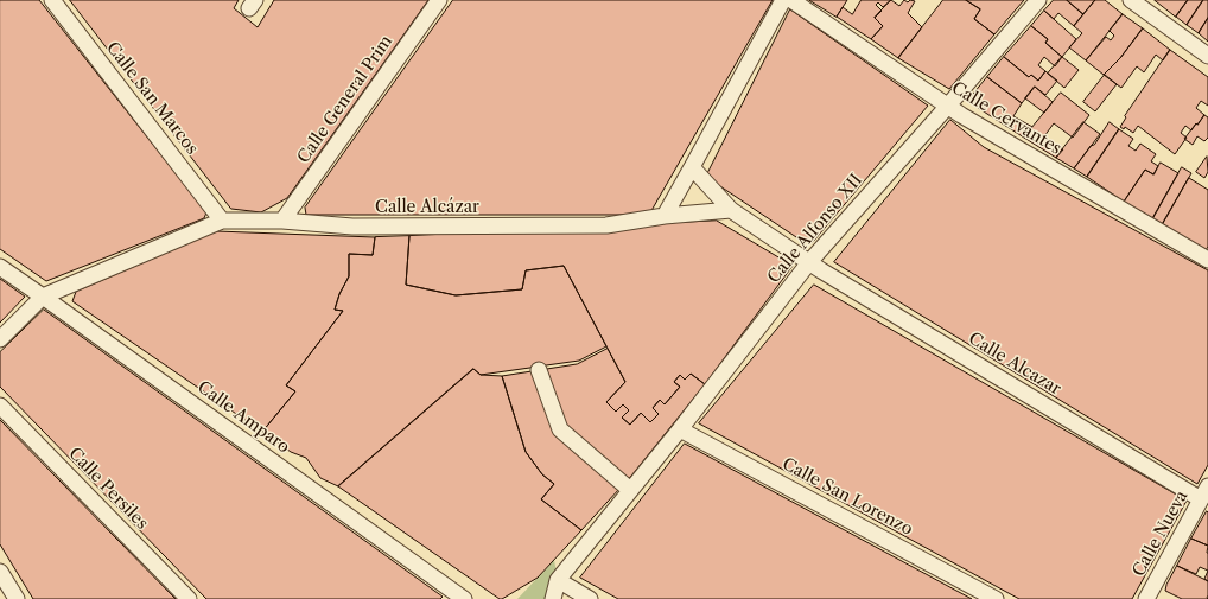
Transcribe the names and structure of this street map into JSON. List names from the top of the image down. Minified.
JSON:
{"streets":{"street":["Calle San Marcos","Calle General Prim","Calle Cervantes","Calle Alcázar","Calle Alfonso XII","Calle Alcazar","Calle Amparo","Calle Persiles","Calle San Lorenzo","Calle Nueva"]},"crossings":[["Calle San Marcos","Calle Alcázar"],["Calle General Prim","Calle Alcázar"],["Calle Cervantes","Calle Alfonso XII"],["Calle Alcázar","Calle Amparo"],["Calle Alfonso XII","Calle Alcazar"],["Calle Alfonso XII","Calle San Lorenzo"],["Calle Alcazar","Calle Nueva"]]}
